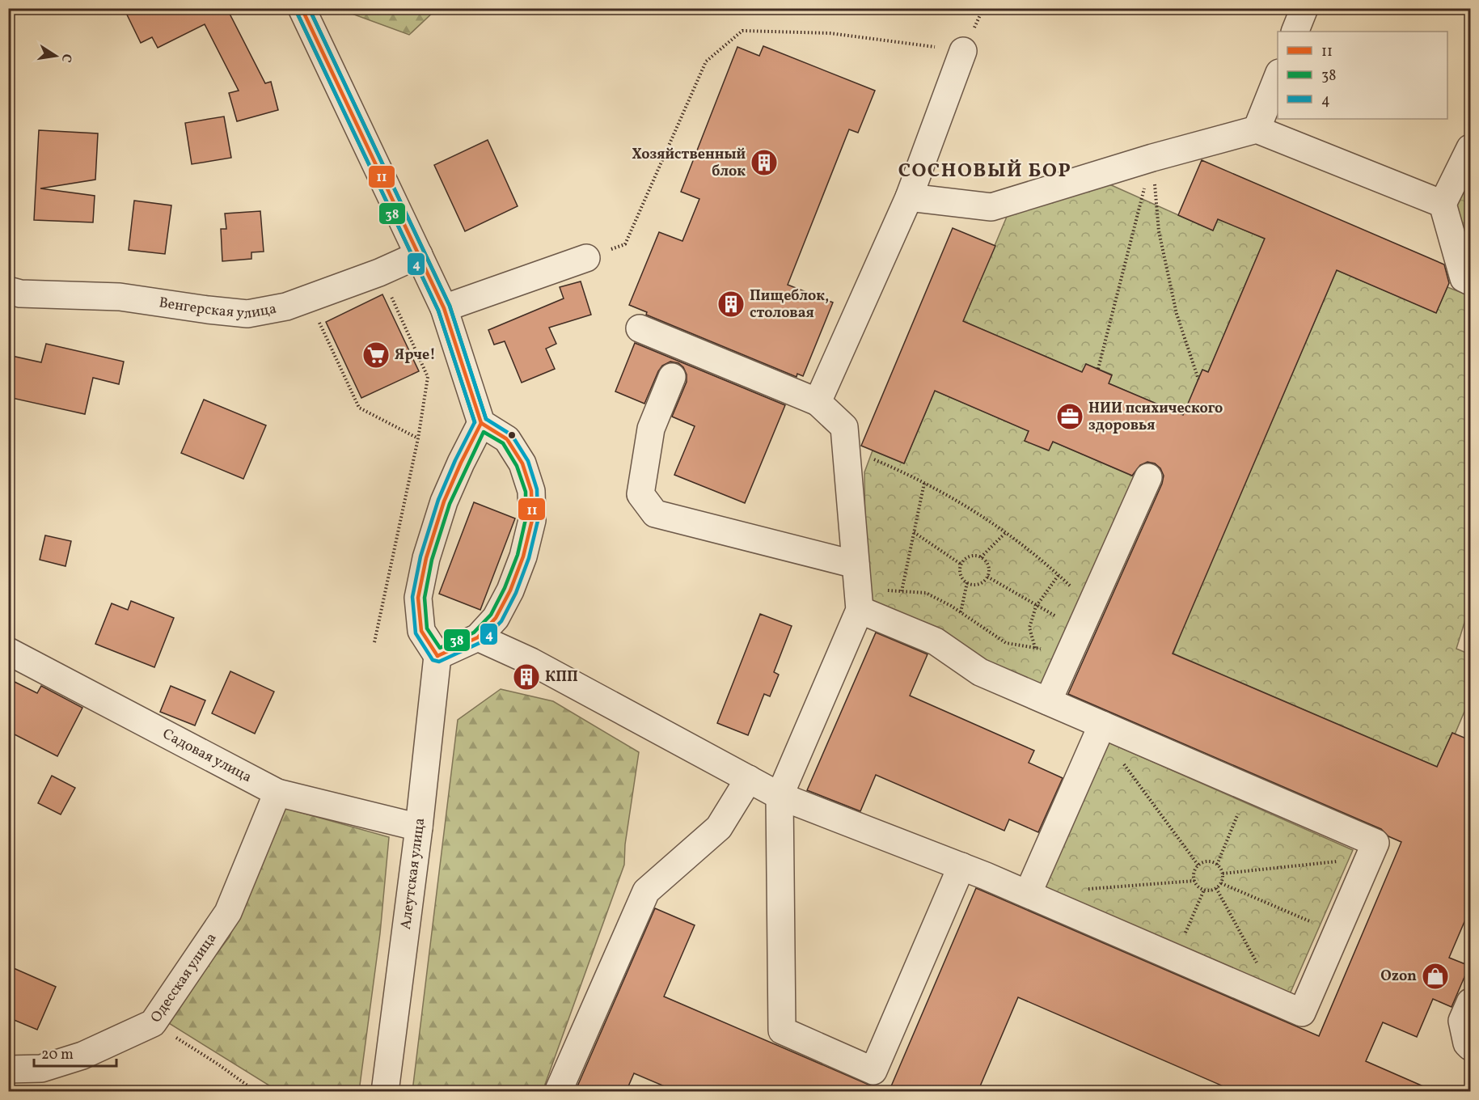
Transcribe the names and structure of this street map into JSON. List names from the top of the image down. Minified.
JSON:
{"streets":{"street":["Венгерская улица","Садовая улица","Алеутская улица","Одесская улица"]},"crossings":[["Садовая улица","Алеутская улица"],["Садовая улица","Одесская улица"]],"districts":["СОСНОВЫЙ БОР"],"places":{"building":["Хозяйственный блок","Пищеблок, столовая","КПП"],"supermarket":["Ярче!"],"office":["НИИ психического здоровья"],"shop":["Ozon"]},"lines":["transit line 11","transit line 38","transit line 4"],"legend":["11","38","4"],"scale_bar":"20 m","north":"right"}
